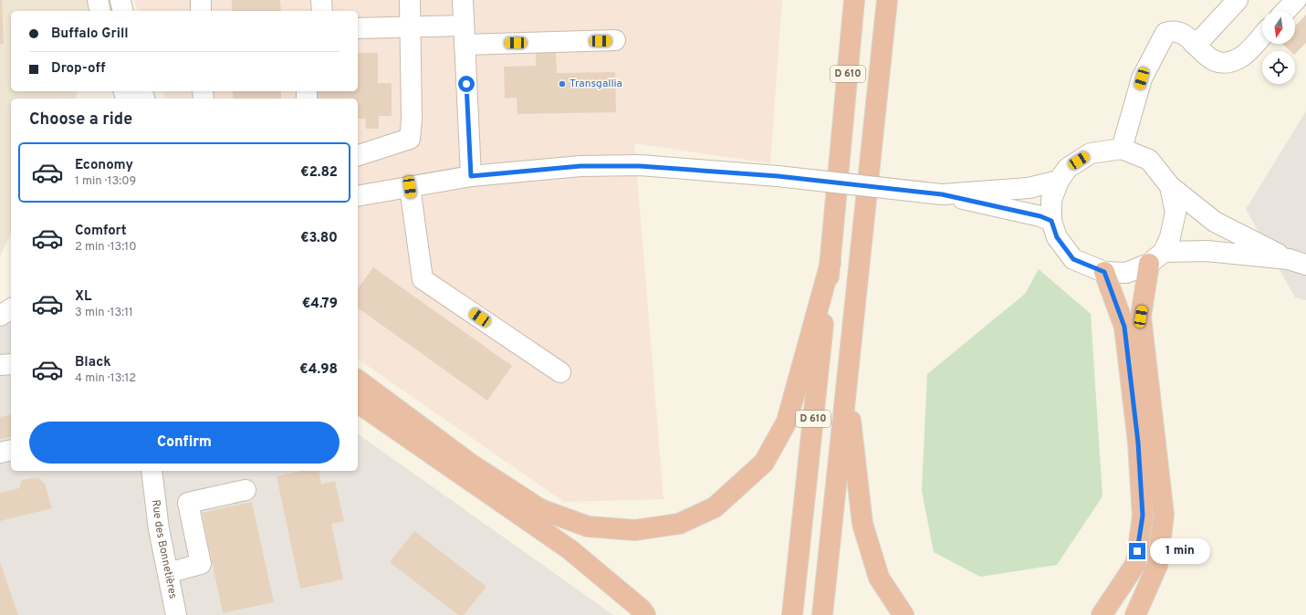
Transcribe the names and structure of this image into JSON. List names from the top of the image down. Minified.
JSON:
{"streets":{"highway":["D 610"],"street":["Rue des Bonnetières"]},"places":["Transgallia"],"north":"bottom","page":{"banner":["Buffalo Grill","Drop-off"],"heading":"Choose a ride","list":[{"name":"Economy","note":"1 min · 13:09","value":"€2.82"},{"name":"Comfort","note":"2 min · 13:10","value":"€3.80"},{"name":"XL","note":"3 min · 13:11","value":"€4.79"},{"name":"Black","note":"4 min · 13:12","value":"€4.98"}],"buttons":"Confirm","bubble":"1 min"}}
